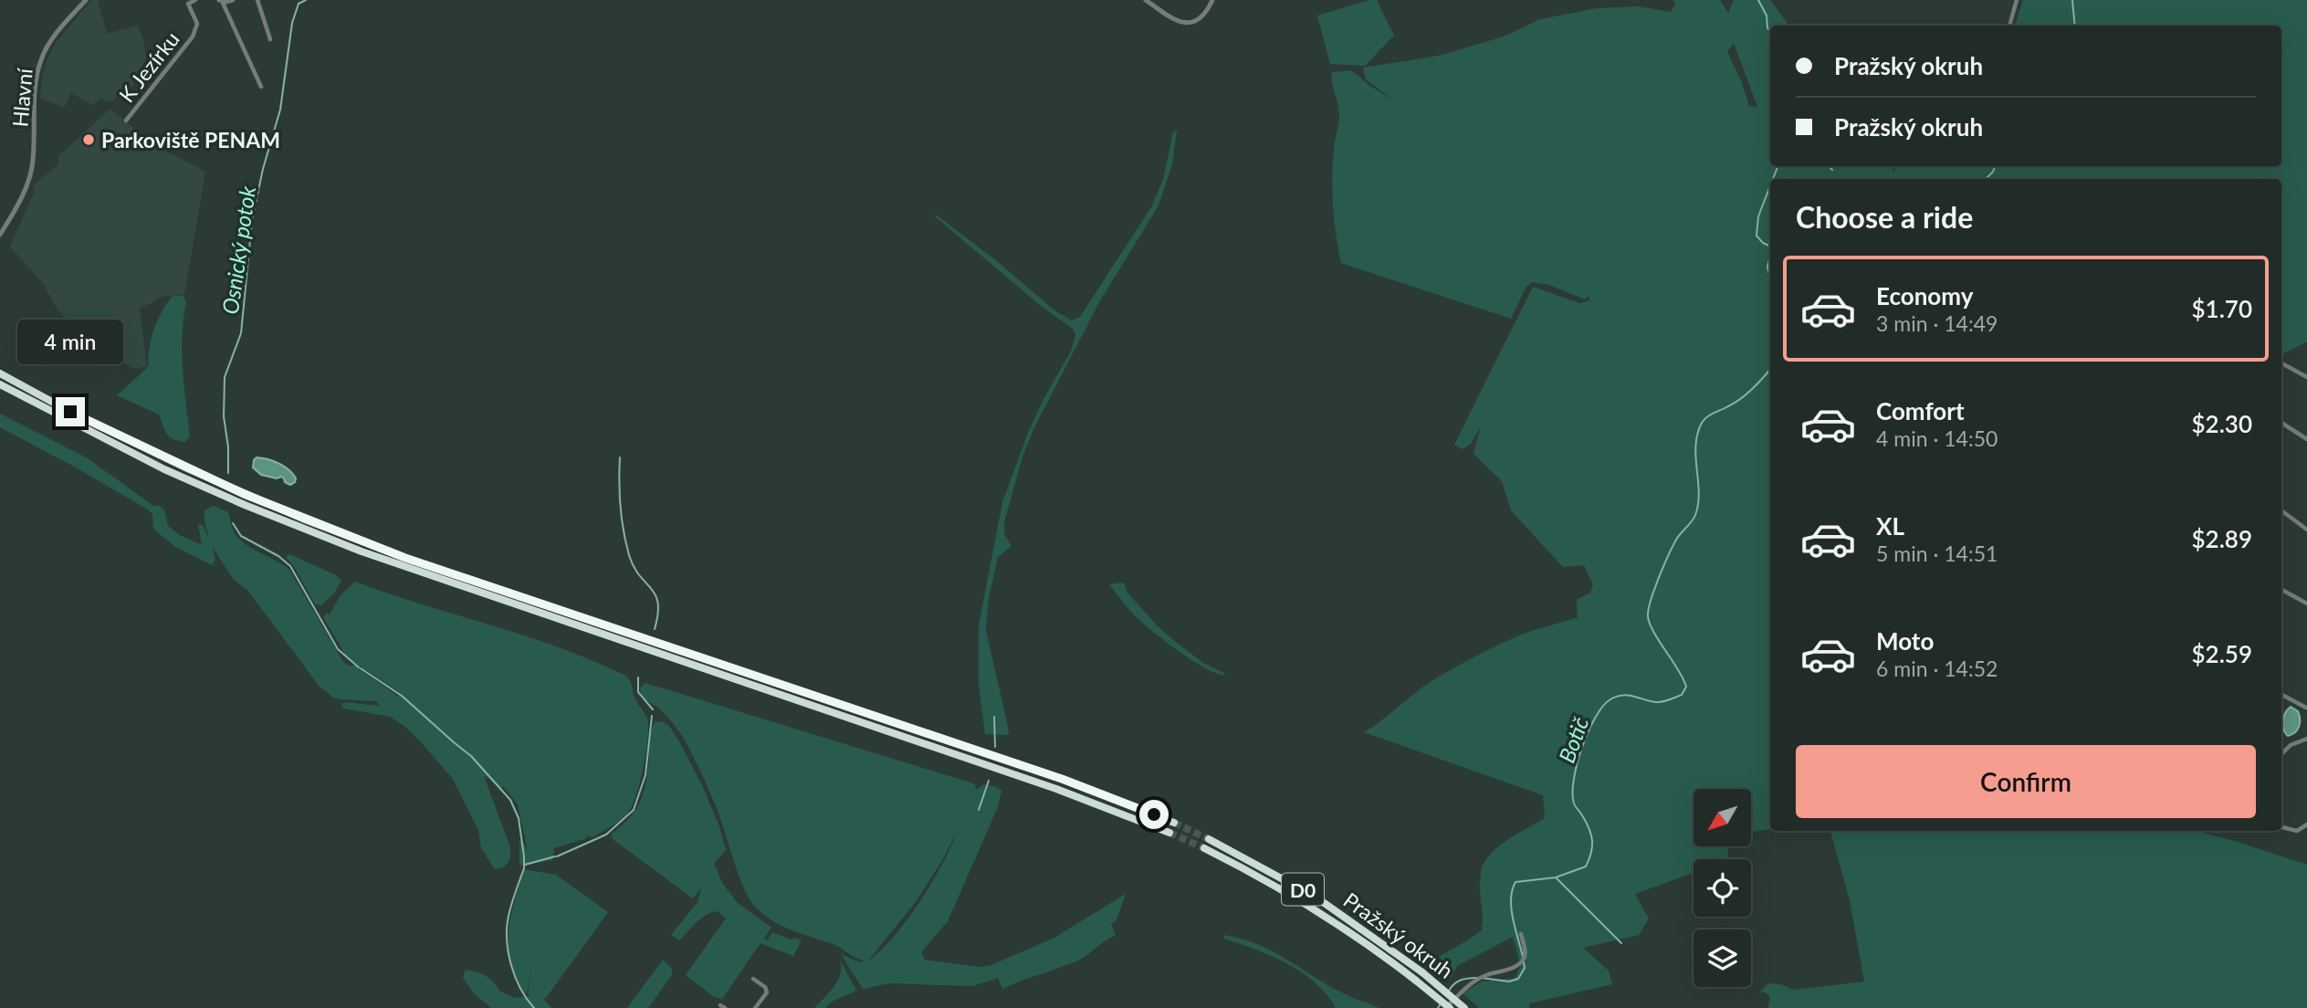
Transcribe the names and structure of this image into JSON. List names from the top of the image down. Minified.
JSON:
{"streets":{"highway":["D0","Pražský okruh"],"street":["K Jezírku","Hlavní"]},"water":["Osnický potok","Botič"],"places":["Parkoviště PENAM"],"north":"bottom left","page":{"banner":["Pražský okruh","Pražský okruh"],"heading":"Choose a ride","list":[{"name":"Economy","note":"3 min · 14:49","value":"$1.70"},{"name":"Comfort","note":"4 min · 14:50","value":"$2.30"},{"name":"XL","note":"5 min · 14:51","value":"$2.89"},{"name":"Moto","note":"6 min · 14:52","value":"$2.59"}],"bubble":"4 min","buttons":"Confirm"}}
